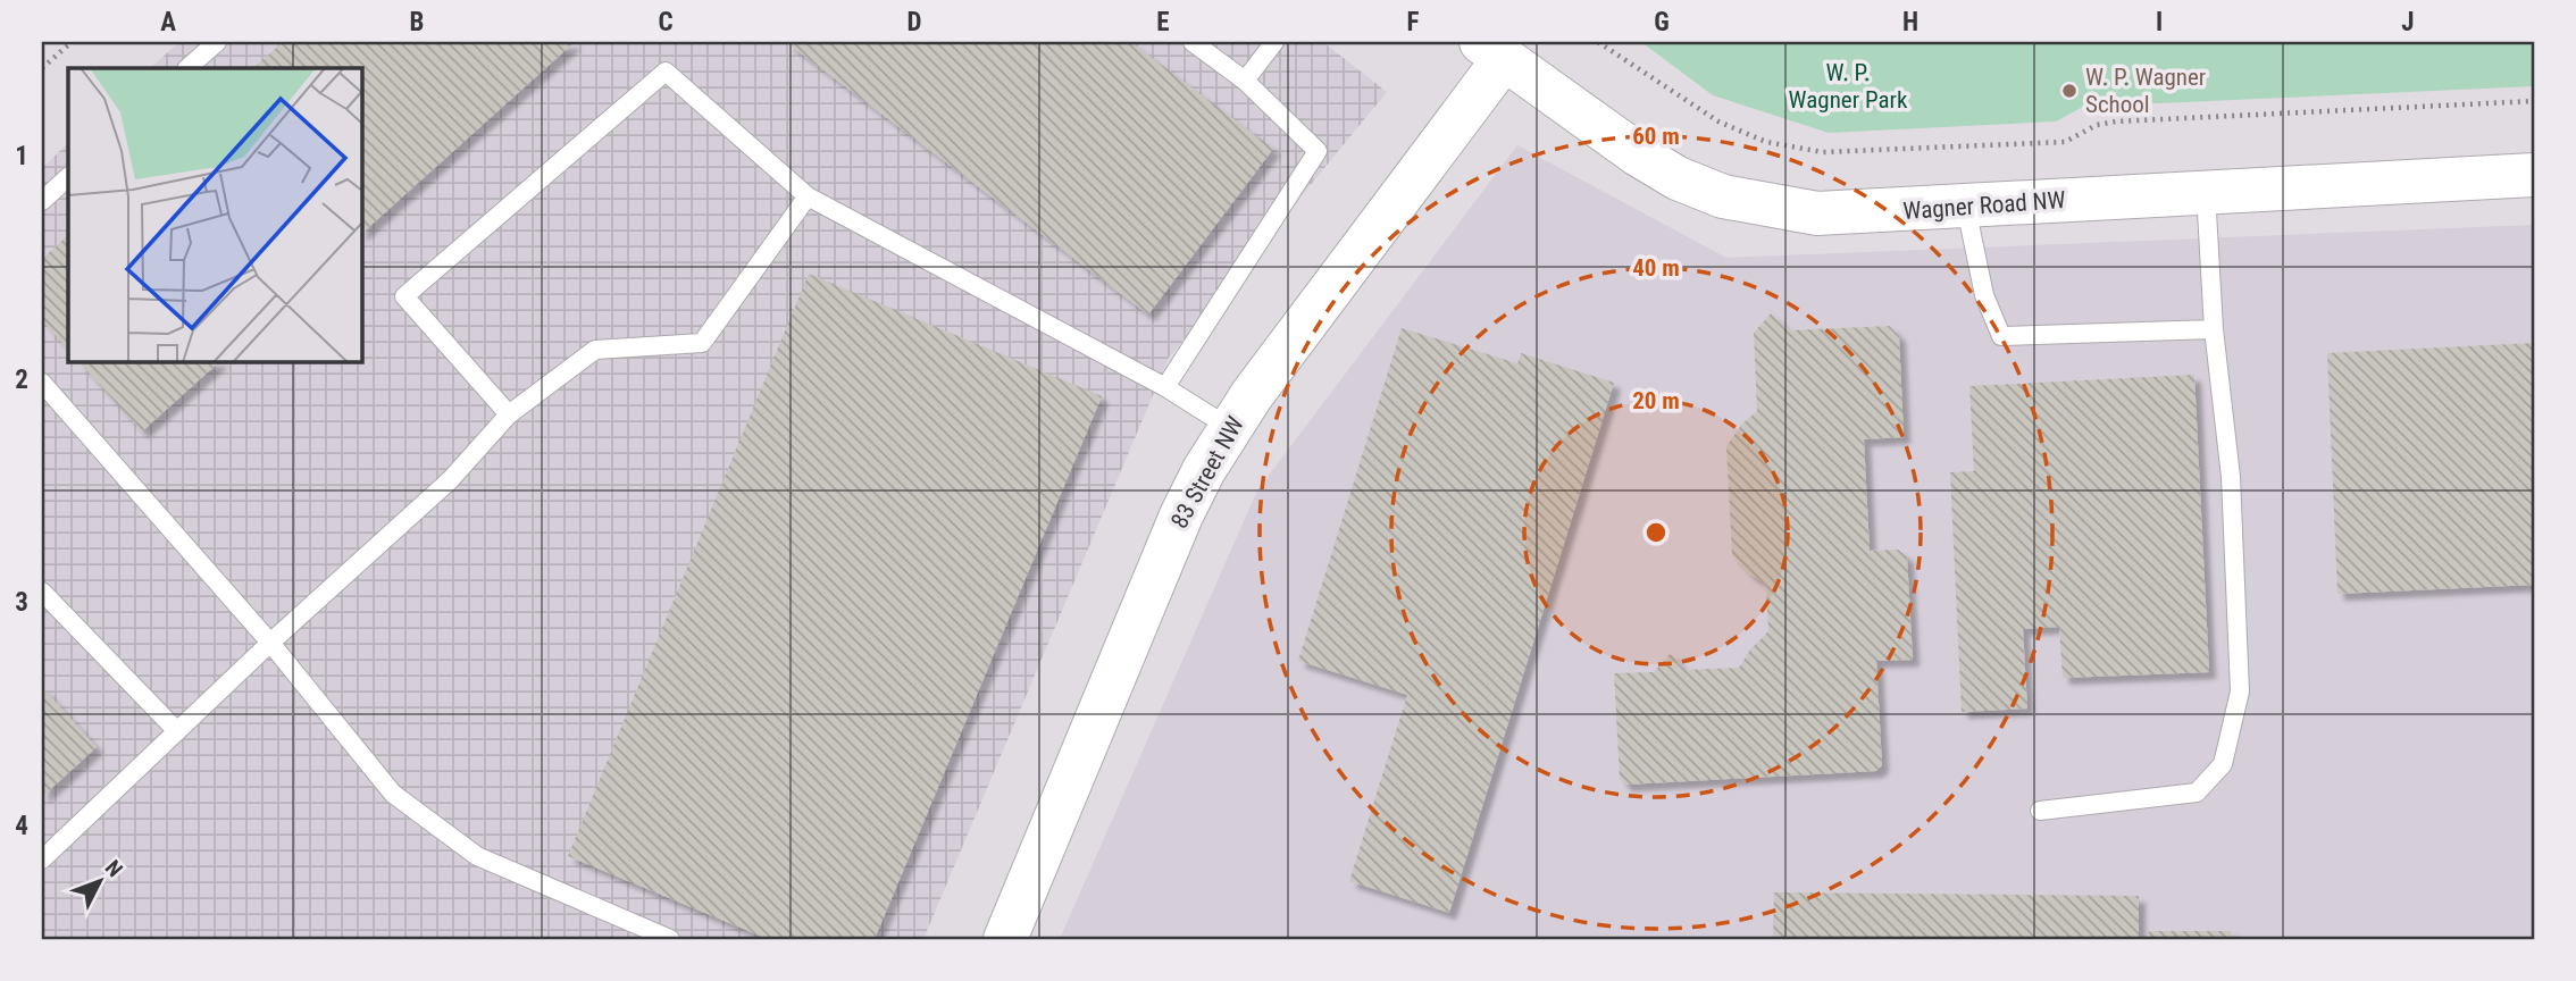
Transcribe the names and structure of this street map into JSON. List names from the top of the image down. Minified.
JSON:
{"streets":{"street":["Wagner Road NW","83 Street NW"]},"crossings":[["Wagner Road NW","83 Street NW"]],"parks":["W. P. Wagner Park"],"places":["W. P. Wagner School"],"north":"top right","grid":{"columns":["A","B","C","D","E","F","G","H","I","J"],"rows":["1","2","3","4"]},"rings":["60 m","40 m","20 m"]}
